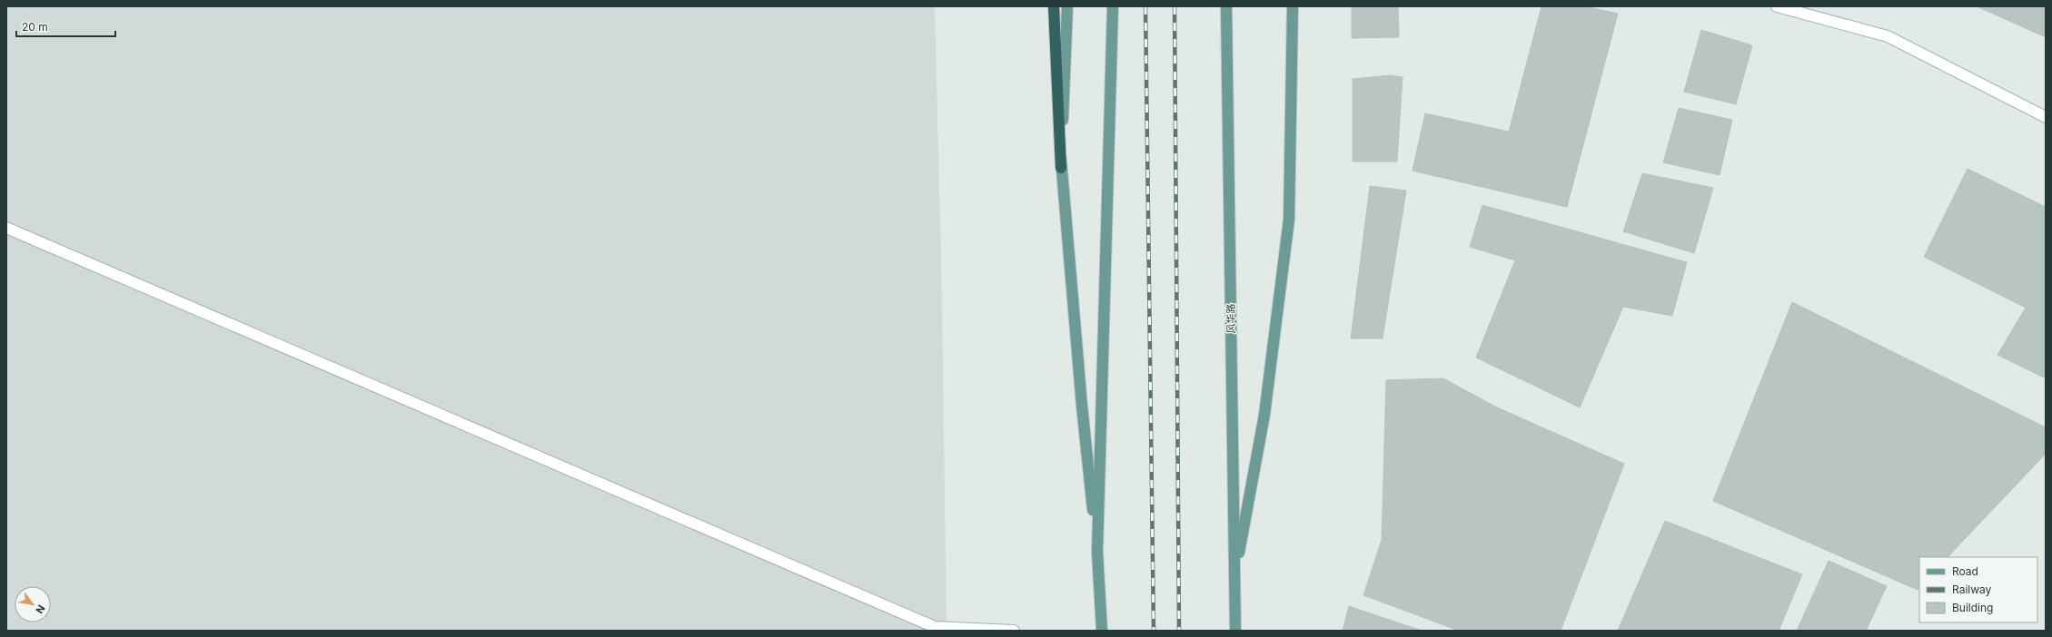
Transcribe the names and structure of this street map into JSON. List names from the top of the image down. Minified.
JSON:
{"streets":{"main road":["风华路"]},"legend":["Road","Railway","Building"],"scale_bar":"20 m","north":"bottom right"}
